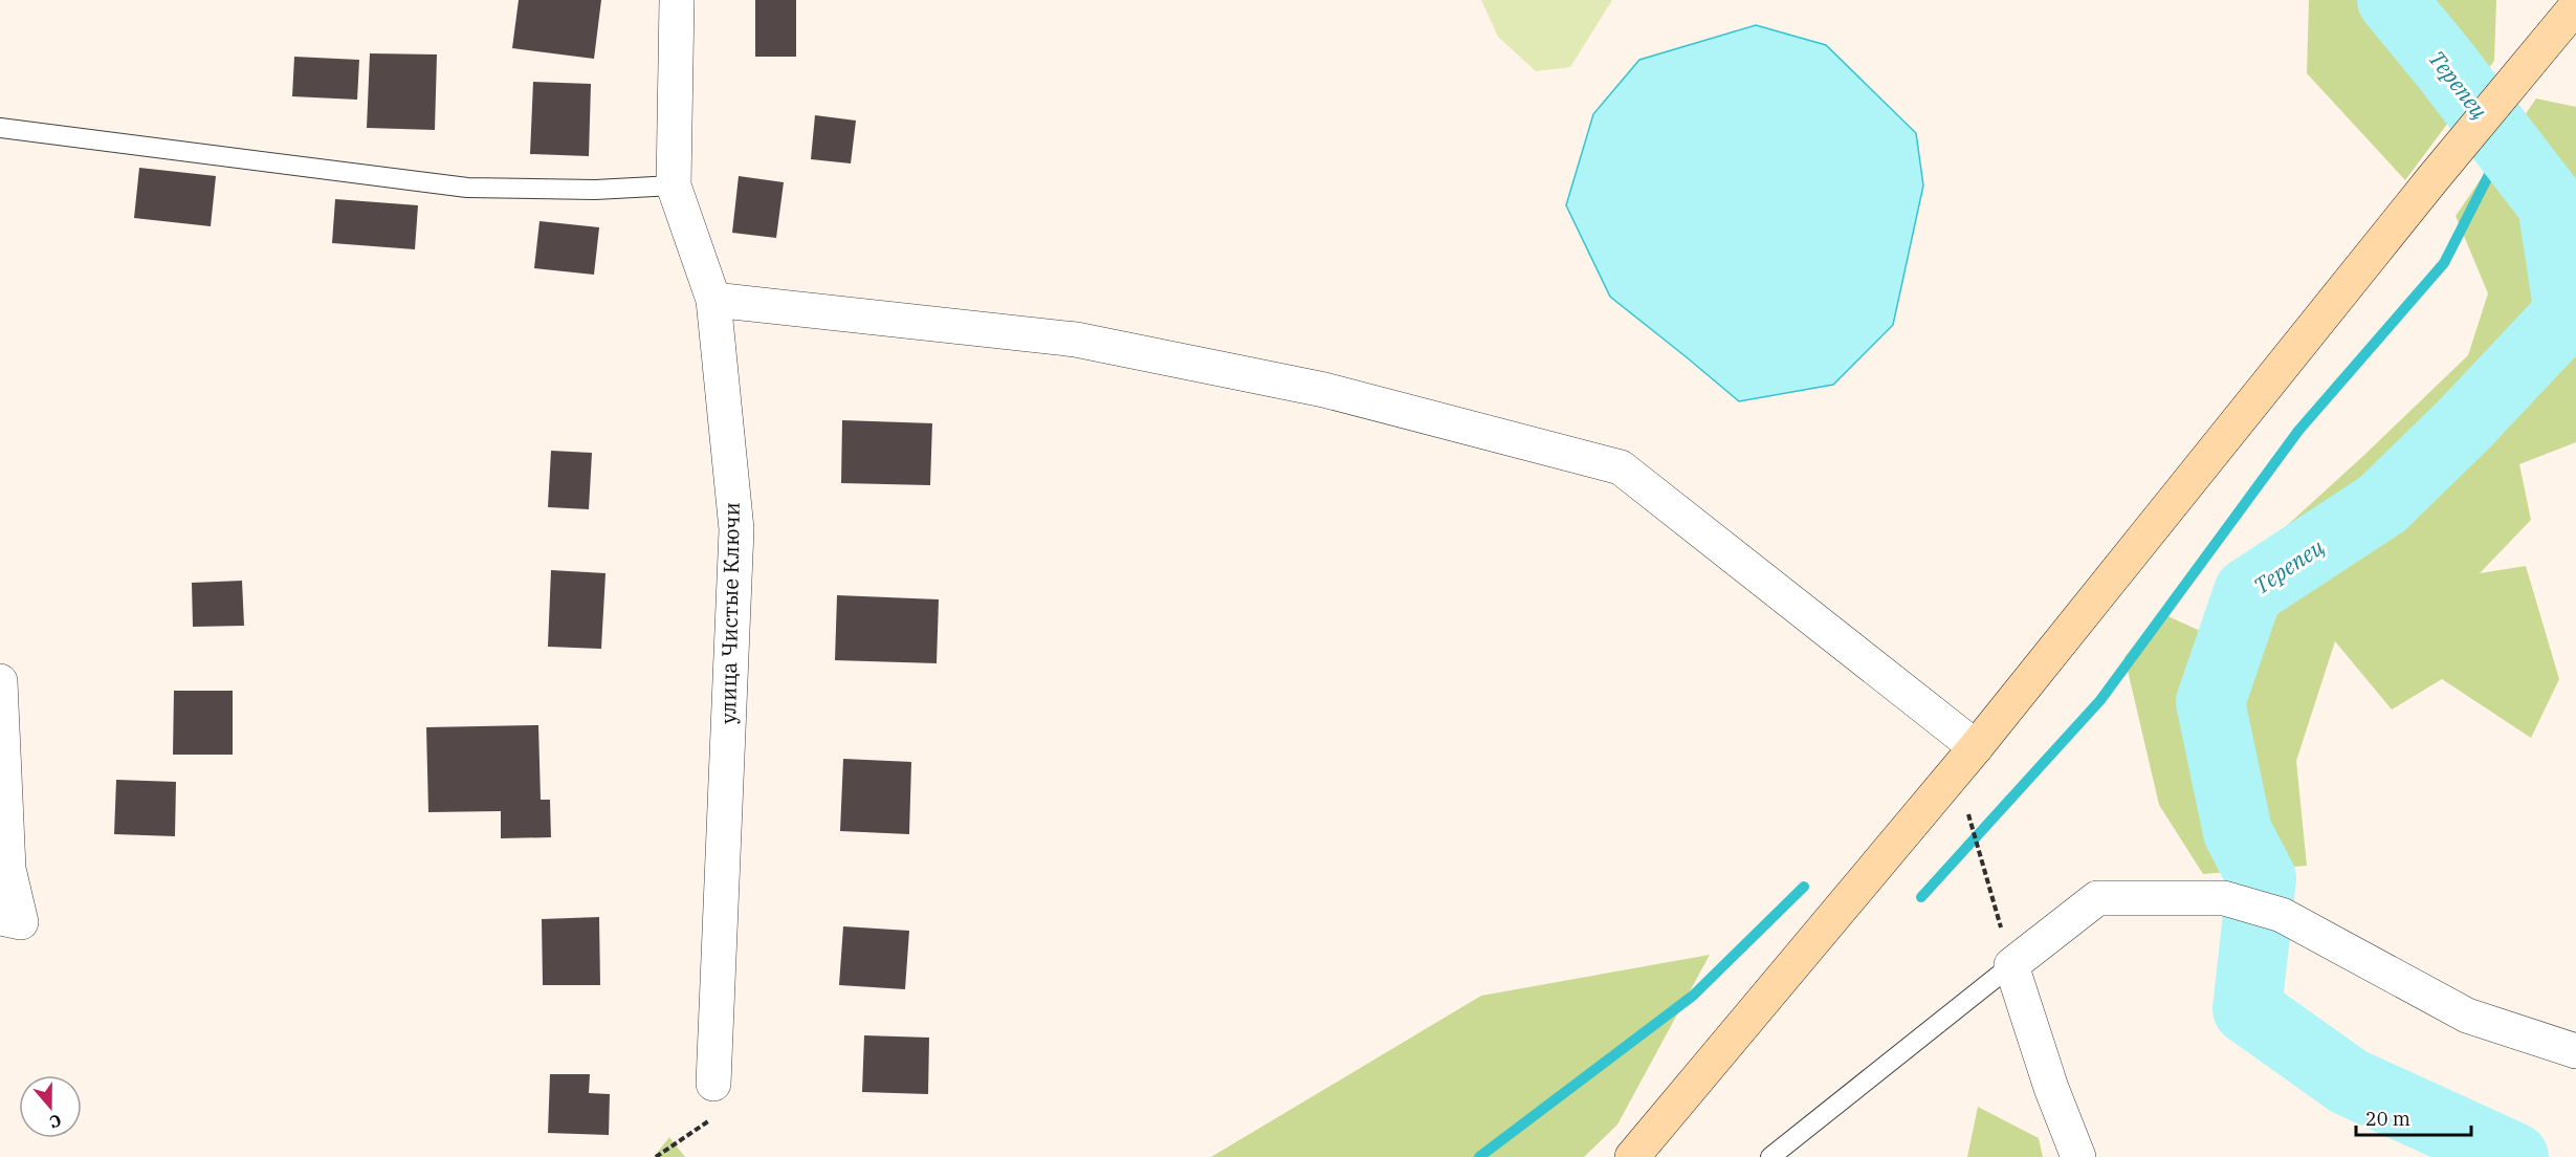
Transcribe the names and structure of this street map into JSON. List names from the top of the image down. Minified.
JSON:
{"streets":{"street":["улица Чистые Ключи"]},"water":["Терепец"],"scale_bar":"20 m","north":"bottom"}
